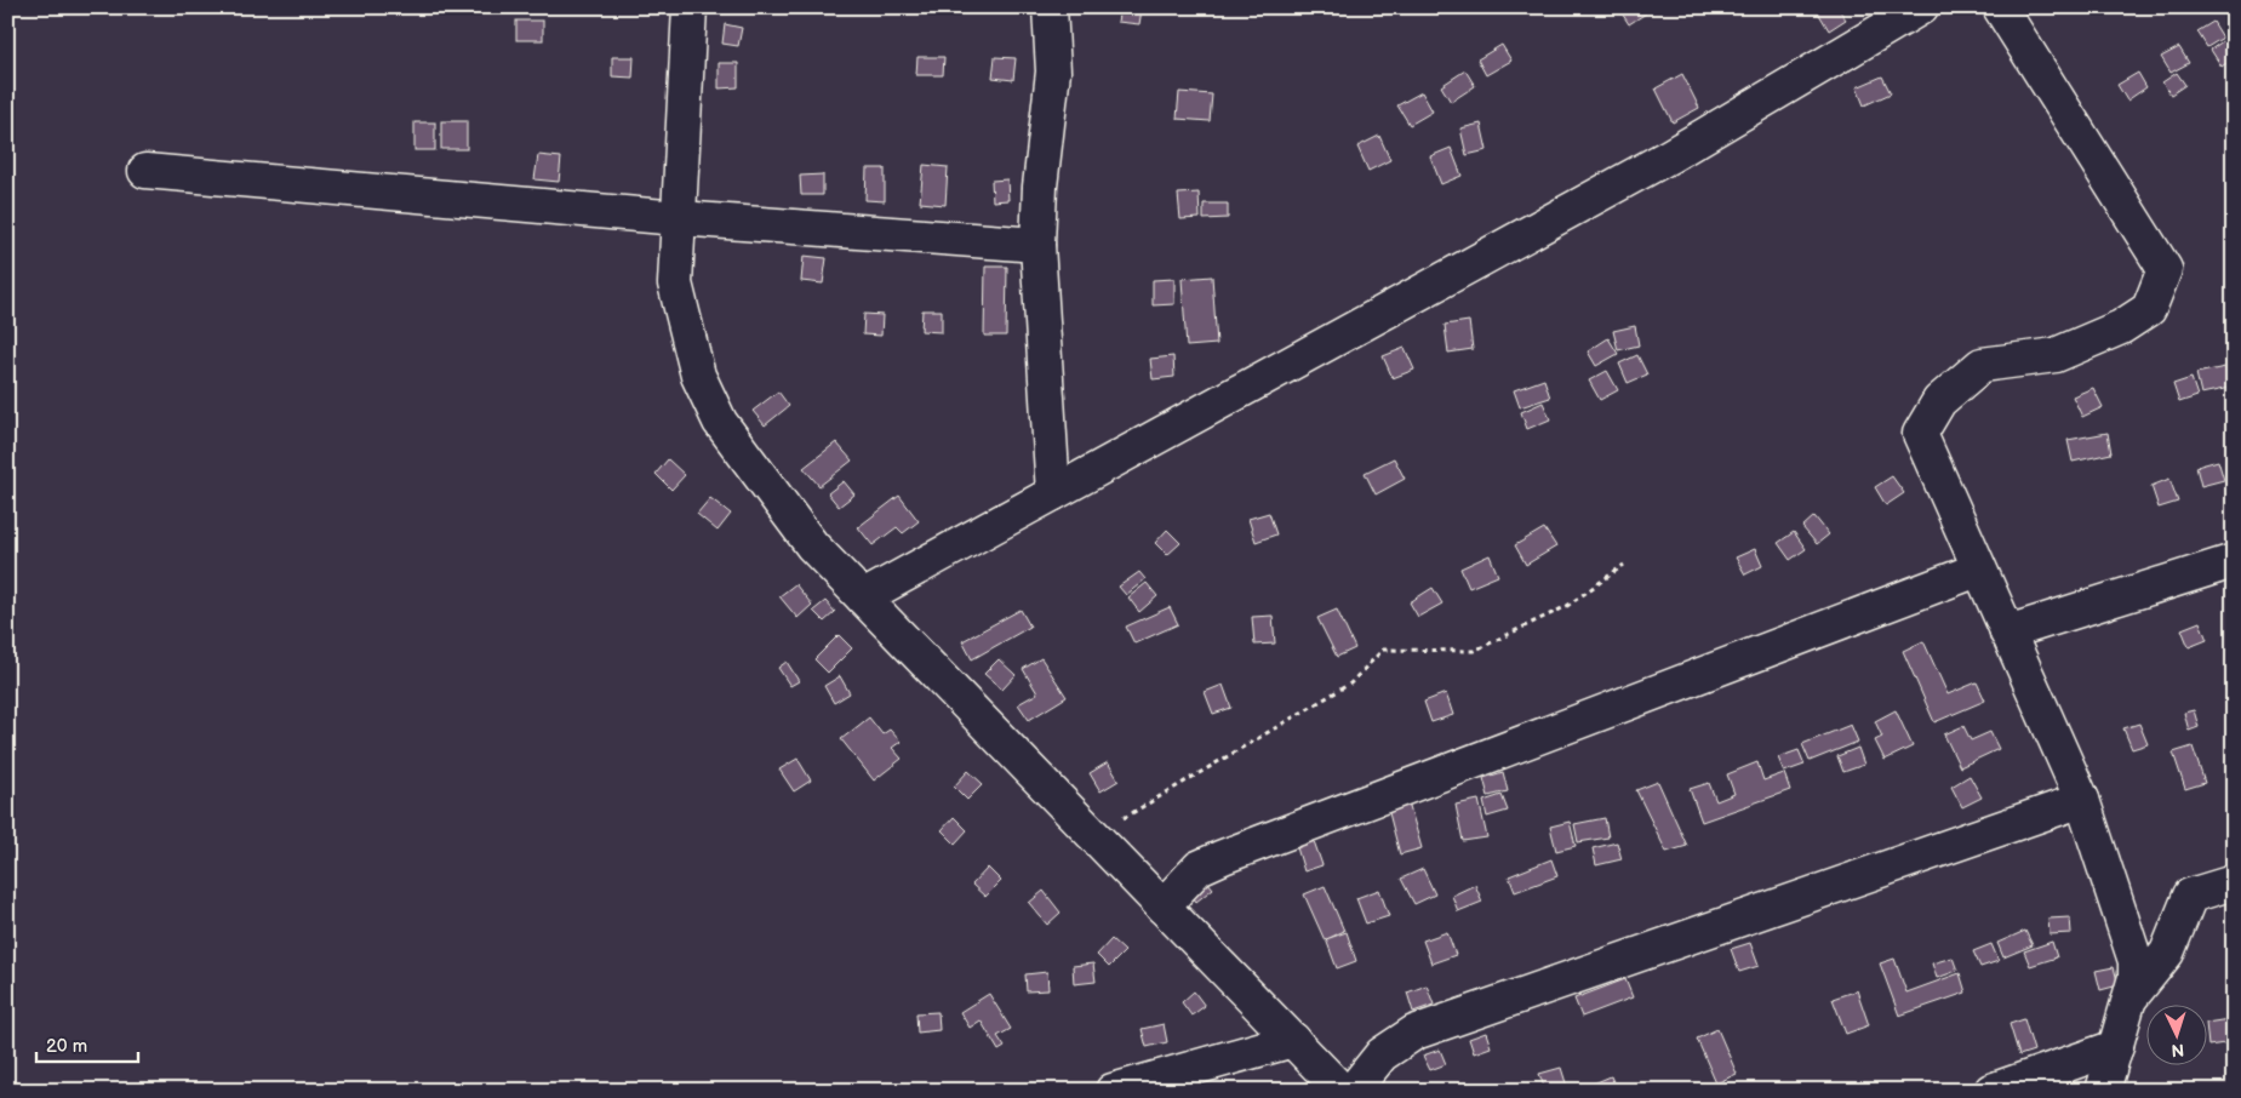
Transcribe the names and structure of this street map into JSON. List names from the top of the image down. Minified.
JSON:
{"scale_bar":"20 m","north":"bottom"}
